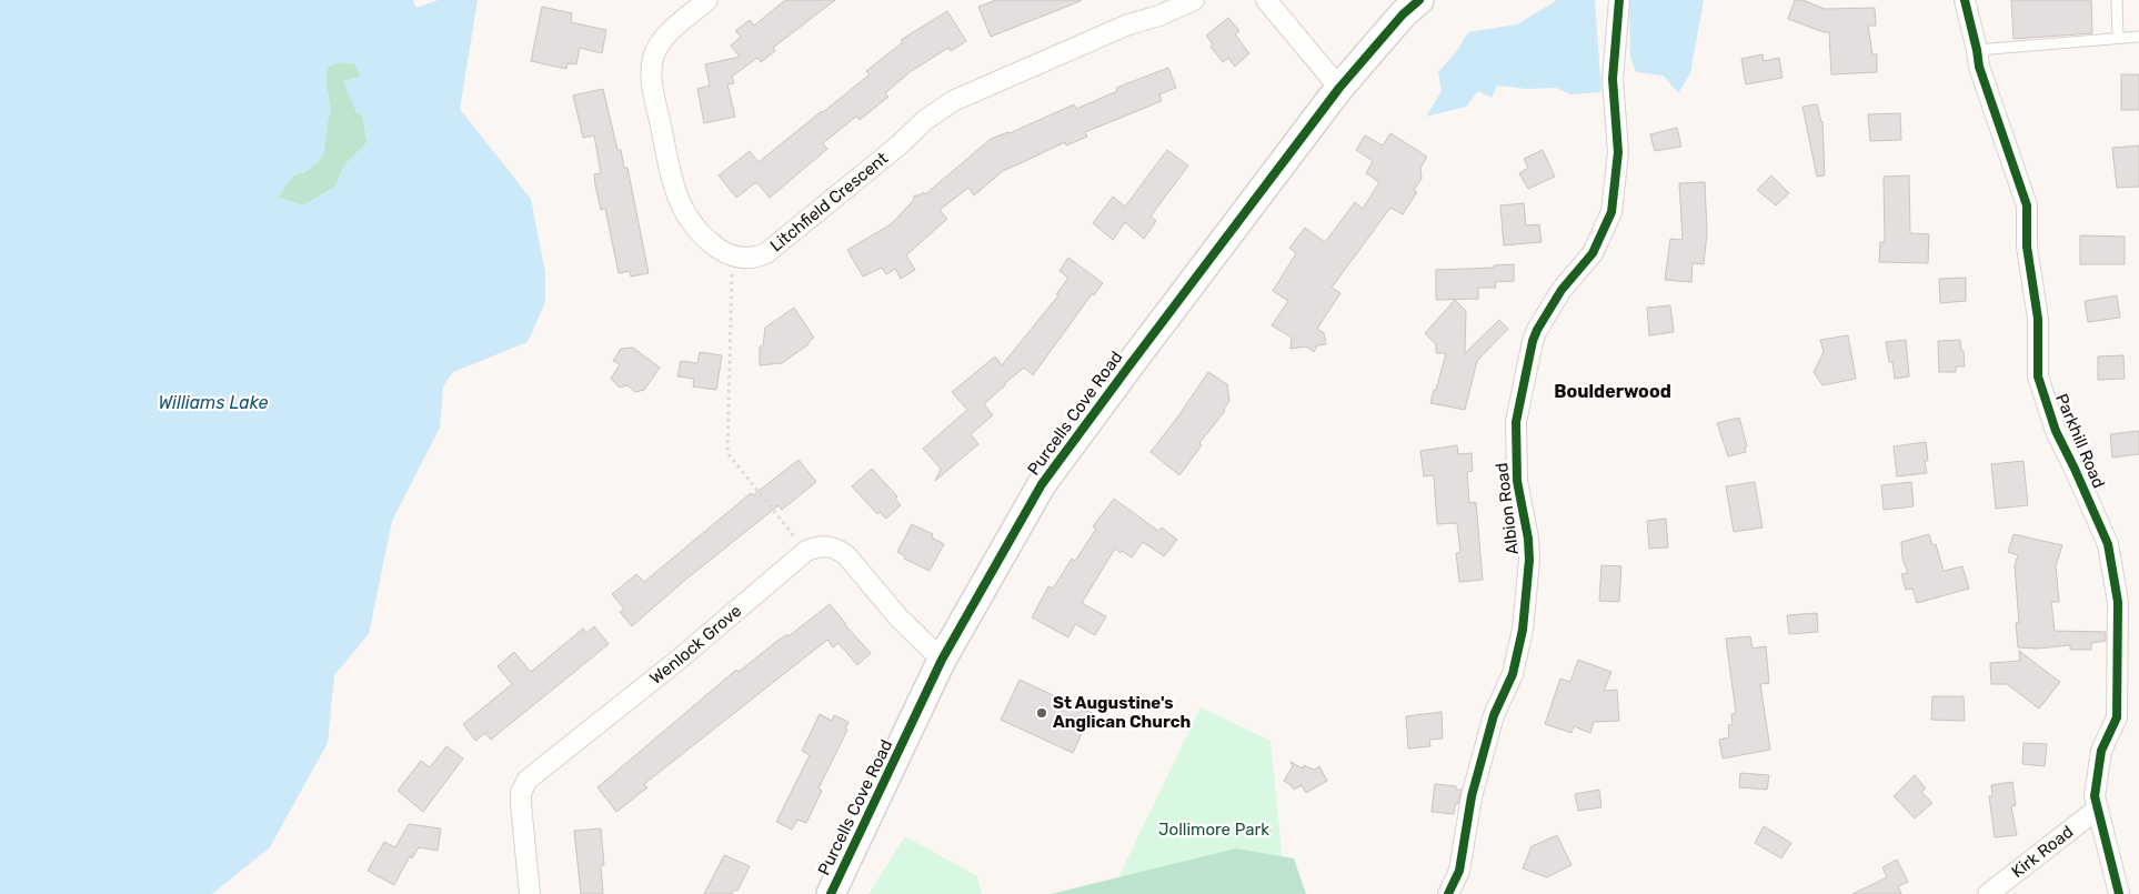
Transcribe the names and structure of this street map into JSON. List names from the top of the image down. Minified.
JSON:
{"streets":{"main road":["Purcells Cove Road"],"street":["Litchfield Crescent","Parkhill Road","Albion Road","Wenlock Grove","Kirk Road"]},"crossings":[["Parkhill Road","Kirk Road"]],"districts":["Boulderwood"],"water":["Williams Lake"],"parks":["Jollimore Park"],"places":["St Augustine's Anglican Church"]}
